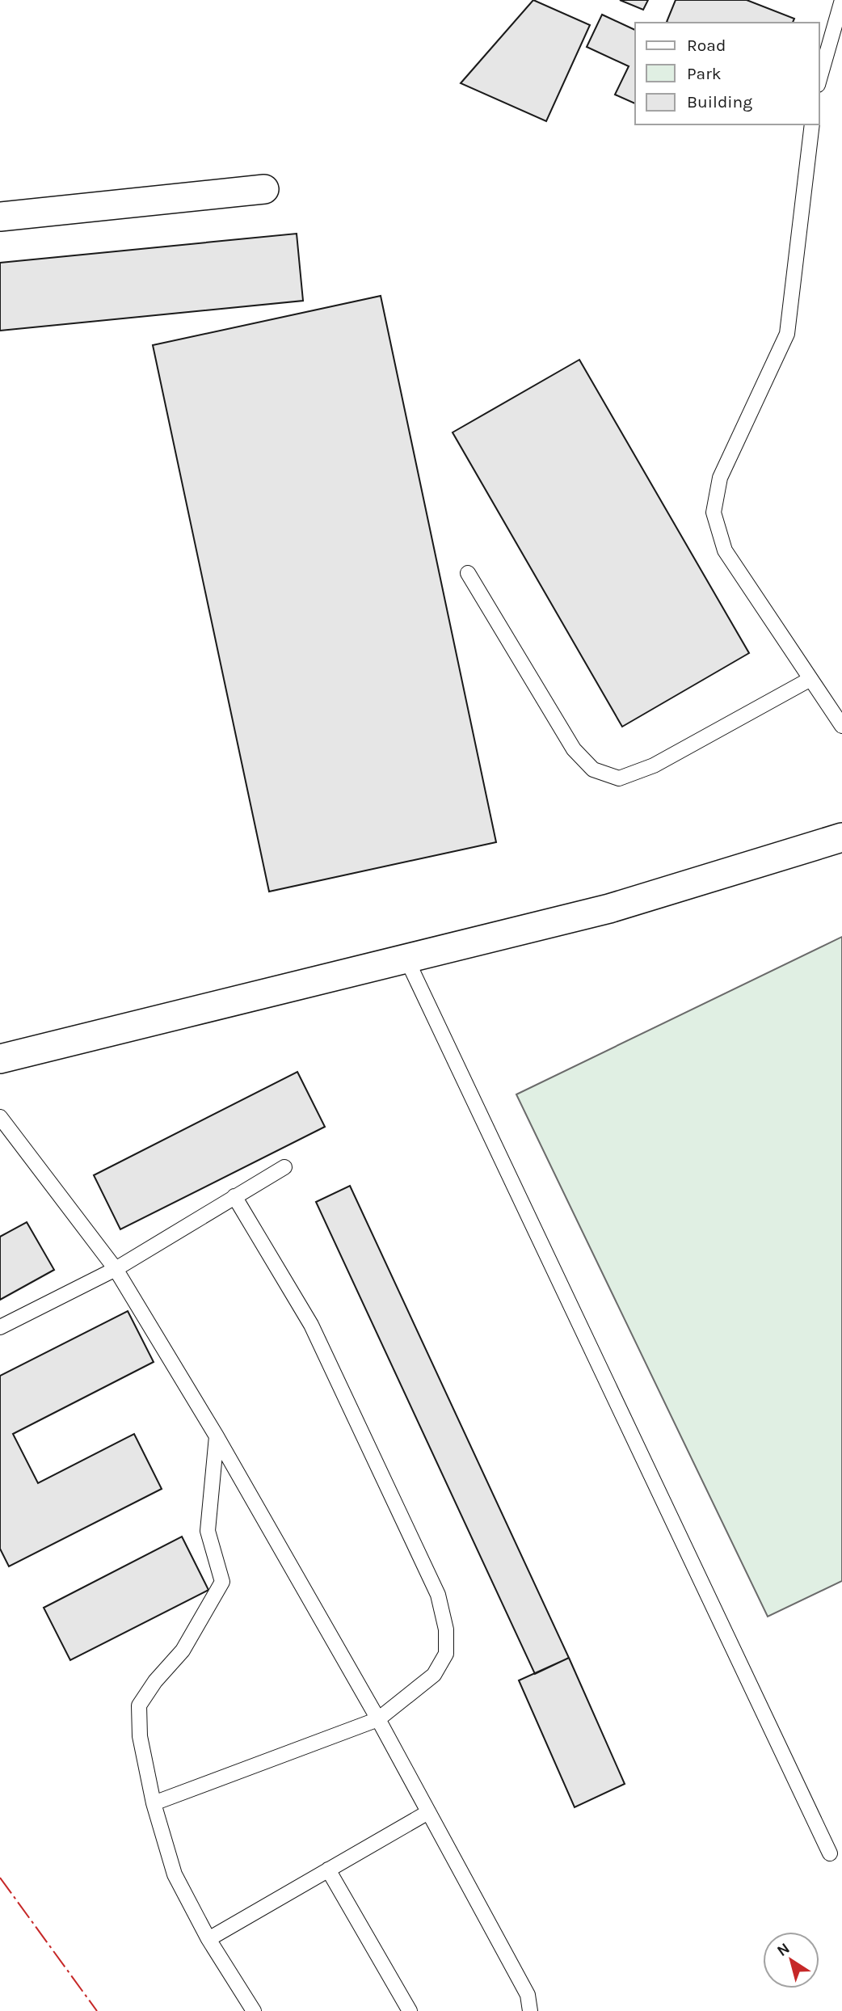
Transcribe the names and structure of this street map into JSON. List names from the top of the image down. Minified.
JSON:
{"legend":["Road","Park","Building"],"north":"top left"}
